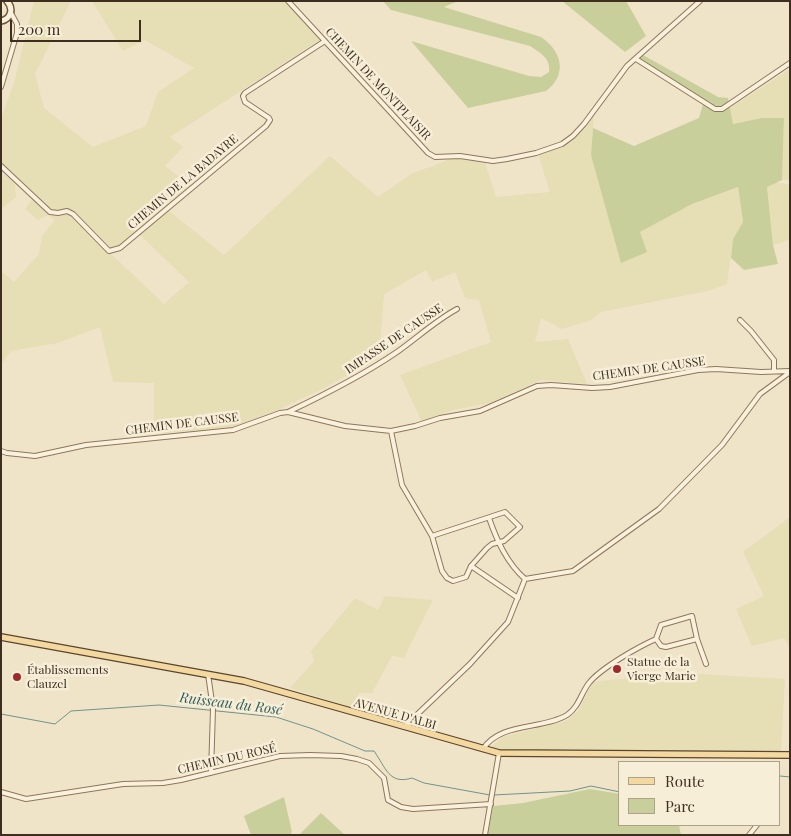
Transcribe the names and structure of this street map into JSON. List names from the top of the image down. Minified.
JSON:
{"streets":{"main road":["AVENUE D'ALBI"],"street":["CHEMIN DE MONTPLAISIR","CHEMIN DE LA BADAYRE","IMPASSE DE CAUSSE","CHEMIN DE CAUSSE","CHEMIN DU ROSÉ"]},"crossings":[["CHEMIN DE MONTPLAISIR","CHEMIN DE LA BADAYRE"],["IMPASSE DE CAUSSE","CHEMIN DE CAUSSE"]],"water":["Ruisseau du Rosé"],"places":["Statue de la Vierge Marie","Établissements Clauzel"],"legend":["Route","Parc"],"scale_bar":"200 m"}
